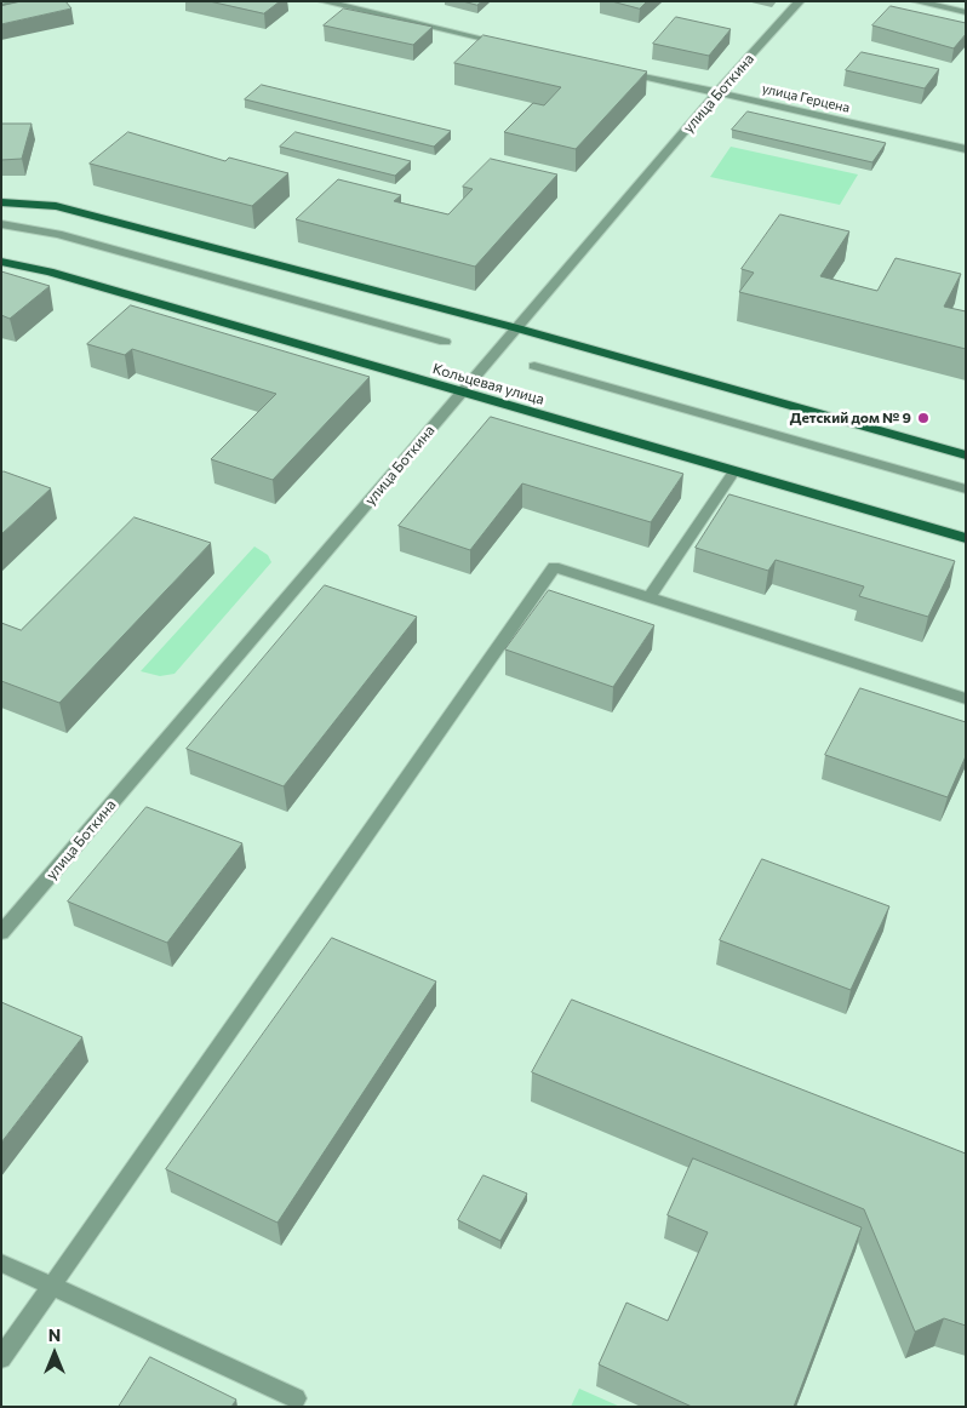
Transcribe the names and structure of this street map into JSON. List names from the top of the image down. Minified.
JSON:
{"streets":{"main road":["Кольцевая улица"],"street":["улица Боткина","улица Герцена"]},"crossings":[["улица Боткина","улица Герцена"],["улица Боткина","Кольцевая улица"]],"places":["Детский дом № 9"],"north":"top"}
